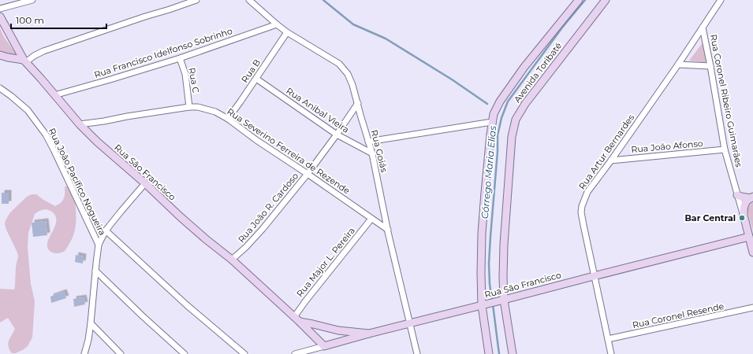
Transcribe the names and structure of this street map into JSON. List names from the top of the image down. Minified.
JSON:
{"streets":{"street":["Rua Francisco Idelfonso Sobrinho","Rua B","Avenida Toribaté","Rua C","Rua Coronel Ribeiro Guimarães","Rua Anibal Vieira","Rua João Afonso","Rua Severino Ferreira de Rezende","Rua Goiás","Rua Artur Bernardes","Rua São Francisco","Rua João Pacífico Nogueira","Rua João R. Cardoso","Rua Major L. Pereira","Rua Coronel Resende"]},"crossings":[["Rua Francisco Idelfonso Sobrinho","Rua C"],["Rua Francisco Idelfonso Sobrinho","Rua Goiás"],["Rua Francisco Idelfonso Sobrinho","Rua São Francisco"],["Rua B","Rua Anibal Vieira"],["Rua B","Rua Severino Ferreira de Rezende"],["Rua B","Rua Goiás"],["Avenida Toribaté","Rua São Francisco"],["Rua C","Rua Severino Ferreira de Rezende"],["Rua Coronel Ribeiro Guimarães","Rua João Afonso"],["Rua Coronel Ribeiro Guimarães","Rua Artur Bernardes"],["Rua Anibal Vieira","Rua Goiás"],["Rua Anibal Vieira","Rua João R. Cardoso"],["Rua João Afonso","Rua Artur Bernardes"],["Rua Severino Ferreira de Rezende","Rua Goiás"],["Rua Severino Ferreira de Rezende","Rua São Francisco"],["Rua Severino Ferreira de Rezende","Rua João R. Cardoso"],["Rua Severino Ferreira de Rezende","Rua Major L. Pereira"],["Rua Goiás","Rua São Francisco"],["Rua Goiás","Rua João R. Cardoso"],["Rua Artur Bernardes","Rua São Francisco"],["Rua Artur Bernardes","Rua Coronel Resende"],["Rua São Francisco","Rua João R. Cardoso"],["Rua São Francisco","Rua Major L. Pereira"]],"water":["Córrego Maria Elias"],"places":["Bar Central"],"scale_bar":"100 m"}
